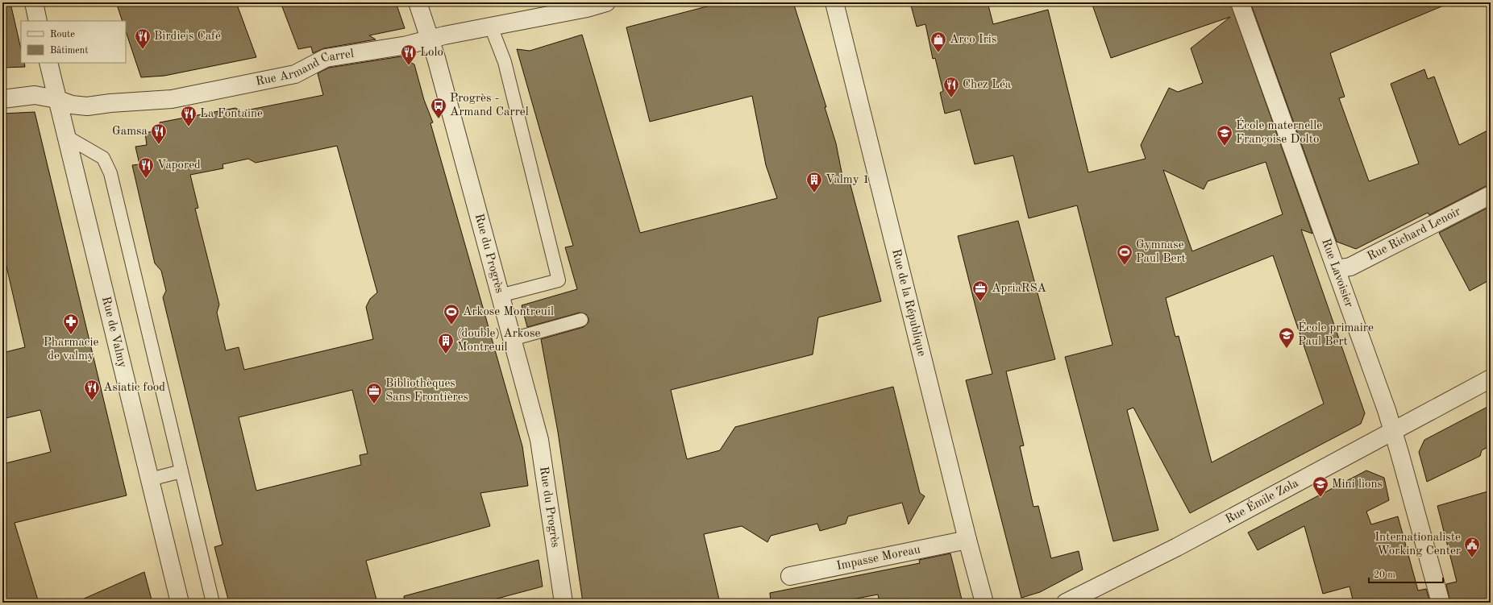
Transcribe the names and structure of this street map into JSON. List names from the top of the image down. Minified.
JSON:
{"streets":{"street":["Rue Armand Carrel","Rue Richard Lenoir","Rue du Progrès","Rue Lavoisier","Rue de la République","Rue de Valmy","Rue Émile Zola","Impasse Moreau"]},"crossings":[["Rue Armand Carrel","Rue du Progrès"],["Rue Armand Carrel","Rue de Valmy"],["Rue Richard Lenoir","Rue Lavoisier"],["Rue Lavoisier","Rue Émile Zola"],["Rue de la République","Impasse Moreau"]],"places":{"restaurant":["Birdie's Café","Lolo","Chez Léa","La Fontaine","Gamsa","Vapored","Asiatic food"],"shop":["Arco Iris"],"bus stop":["Progrès - Armand Carrel"],"school or university":["École maternelle Françoise Dolto","École primaire Paul Bert","Mini lions"],"building":["Valmy 1","(double) Arkose Montreuil"],"sports":["Gymnase Paul Bert","Arkose Montreuil"],"office":["ApriaRSA","Bibliothèques Sans Frontières"],"pharmacy":["Pharmacie de valmy"],"public building":["Internationaliste Working Center"]},"legend":["Route","Bâtiment"],"scale_bar":"20 m"}
